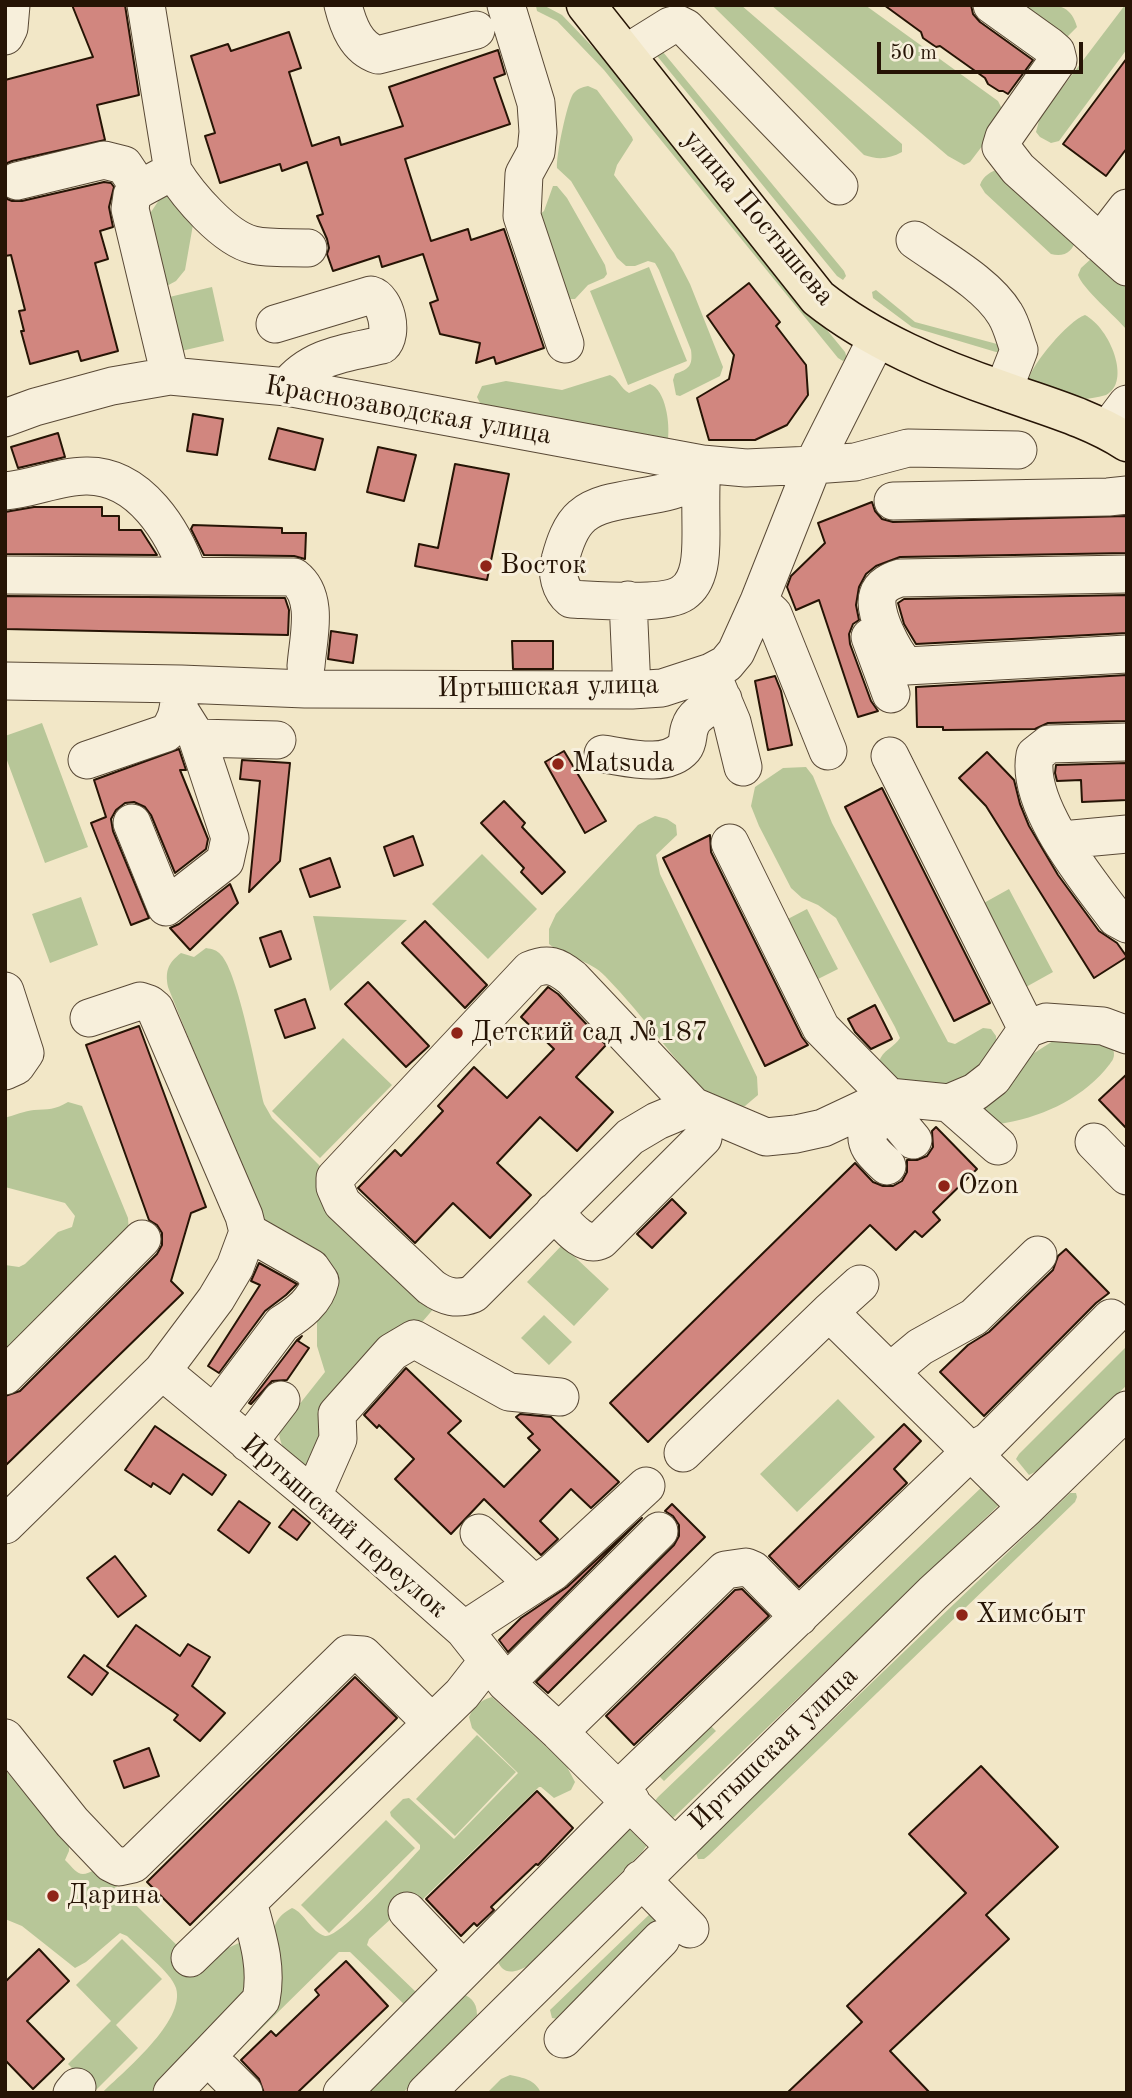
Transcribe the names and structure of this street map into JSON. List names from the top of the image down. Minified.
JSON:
{"streets":{"main road":["улица Постышева"],"street":["Краснозаводская улица","Иртышская улица","Иртышский переулок"]},"crossings":[["улица Постышева","Иртышская улица"],["Краснозаводская улица","Иртышская улица"],["Иртышская улица","Иртышский переулок"]],"places":["Восток","Matsuda","Детский сад №187","Ozon","Химсбыт","Дарина"],"scale_bar":"50 m"}
